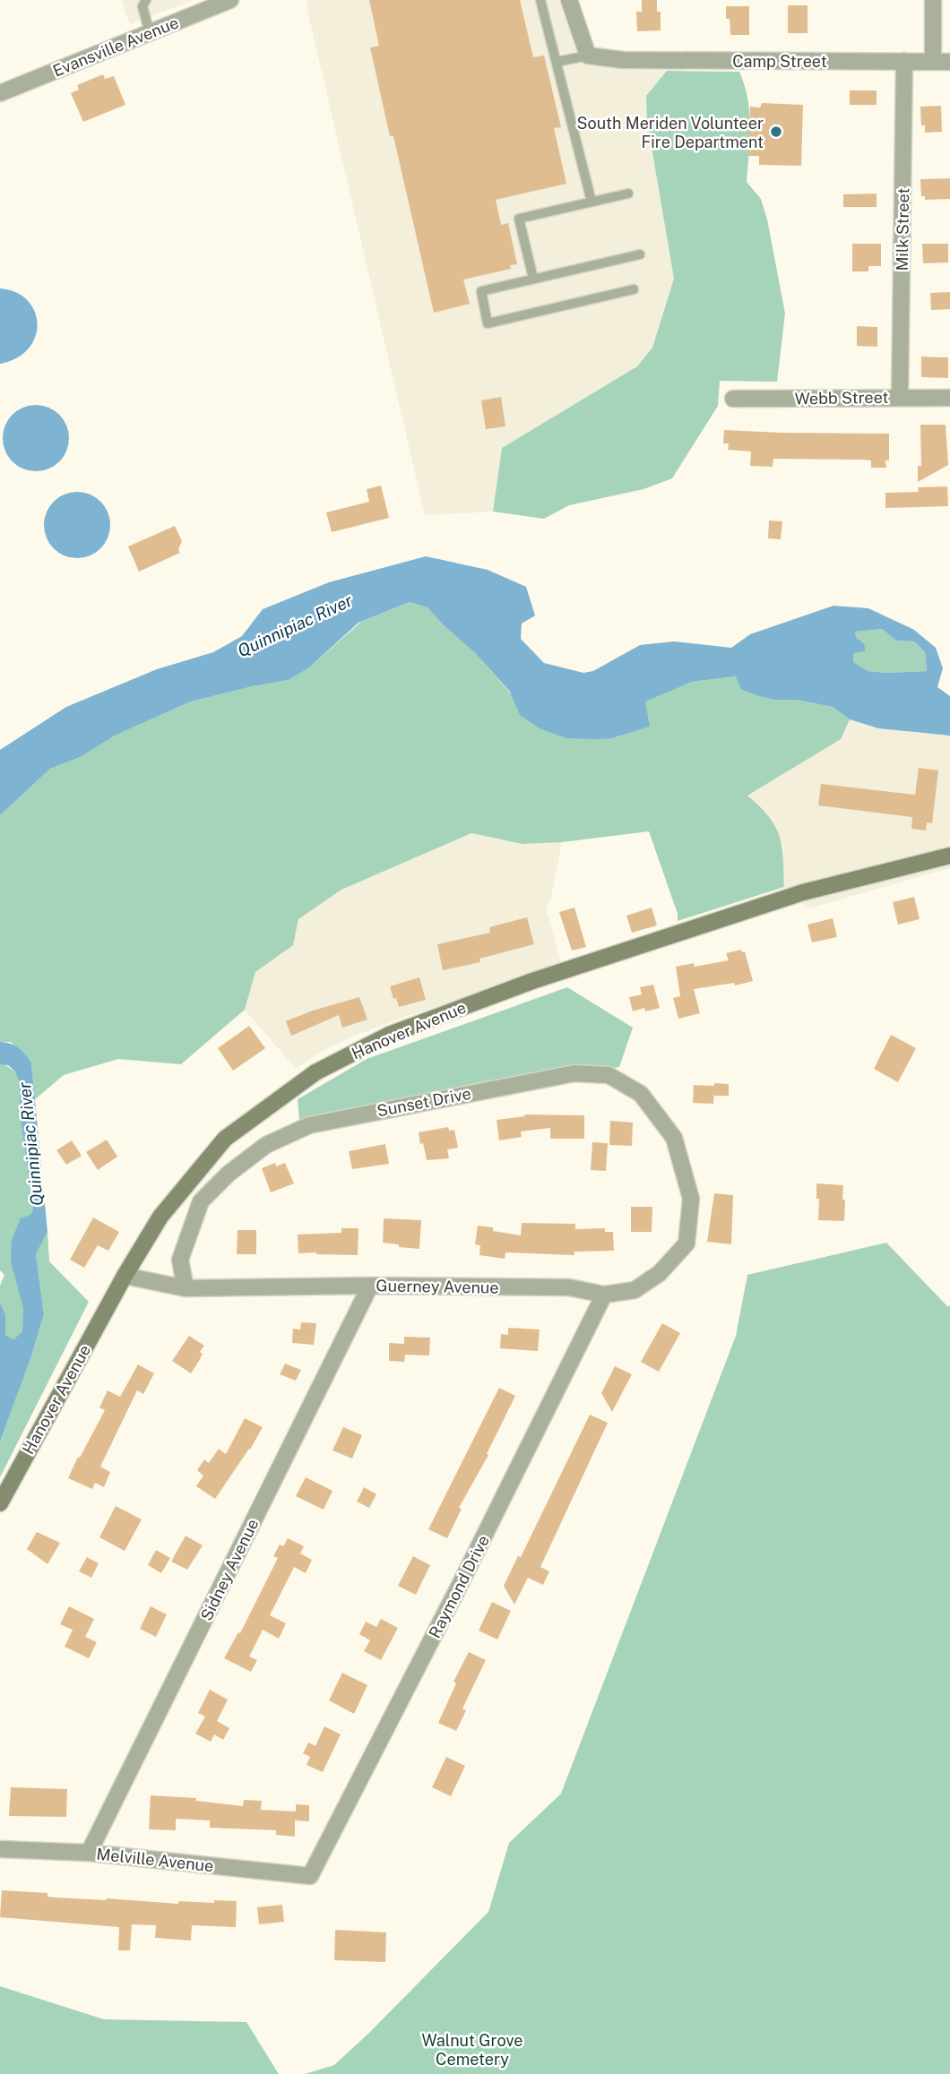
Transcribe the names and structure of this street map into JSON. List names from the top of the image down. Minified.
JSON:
{"streets":{"main road":["Hanover Avenue"],"street":["Evansville Avenue","Camp Street","Milk Street","Webb Street","Sunset Drive","Guerney Avenue","Sidney Avenue","Raymond Drive","Melville Avenue"]},"crossings":[["Camp Street","Milk Street"],["Milk Street","Webb Street"],["Hanover Avenue","Guerney Avenue"],["Sunset Drive","Guerney Avenue"],["Guerney Avenue","Sidney Avenue"],["Guerney Avenue","Raymond Drive"],["Sidney Avenue","Melville Avenue"],["Raymond Drive","Melville Avenue"]],"water":["Quinnipiac River"],"parks":["Walnut Grove Cemetery"],"places":["South Meriden Volunteer Fire Department"]}
